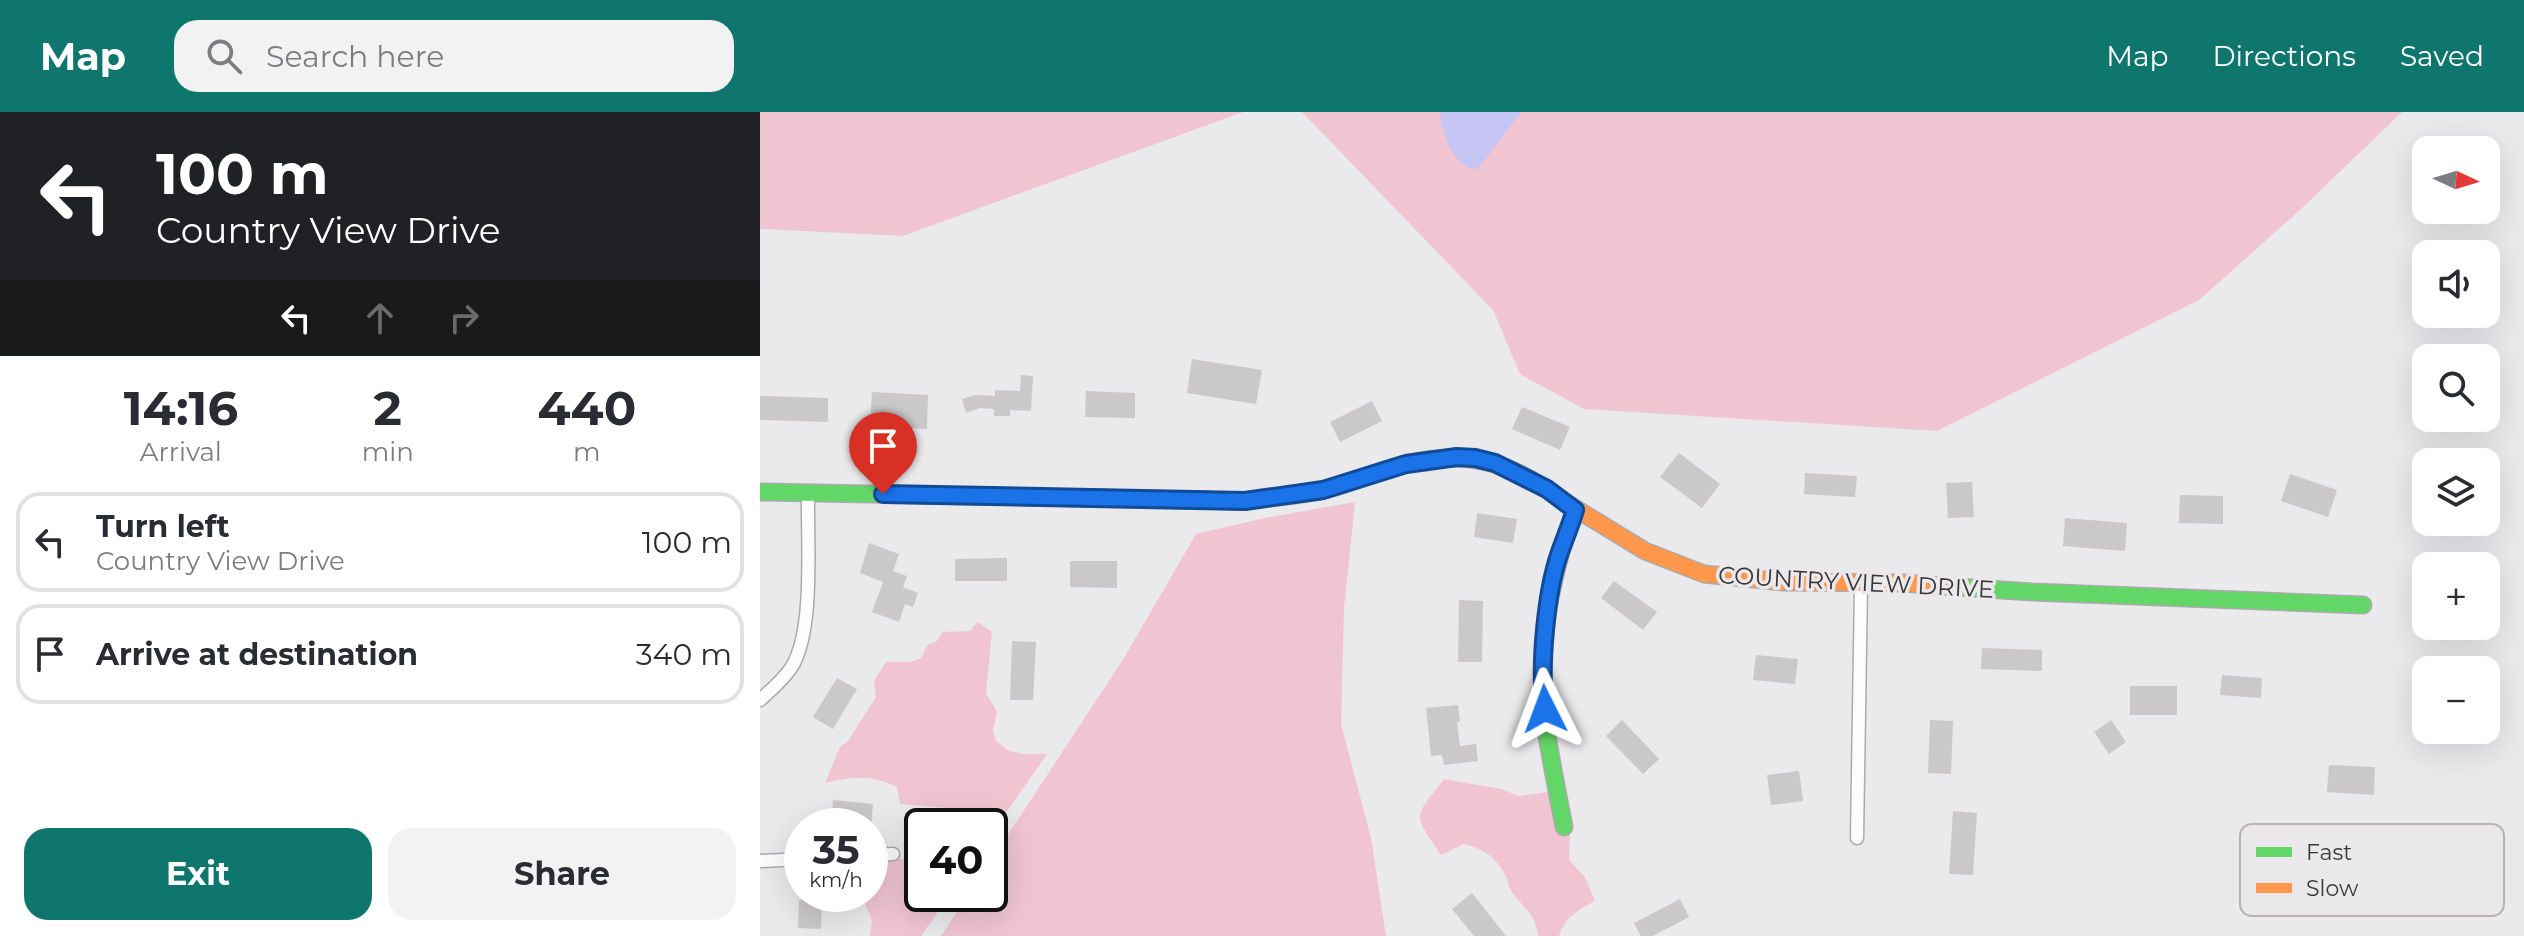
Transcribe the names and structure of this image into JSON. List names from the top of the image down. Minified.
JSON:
{"streets":{"street":["COUNTRY VIEW DRIVE"]},"legend":["Fast","Slow"],"north":"right","page":{"header":"Map","search":"Search here","nav":["Map","Directions","Saved"],"turn":["100 m","Country View Drive"],"map_buttons":["+","−"],"eta":["14:16","Arrival","2","min","440","m"],"list":[{"name":"Turn left","note":"Country View Drive","value":"100 m"},{"name":"Arrive at destination","value":"340 m"}],"speed":"35 km/h","limit":"40","buttons":["Exit","Share"]}}
